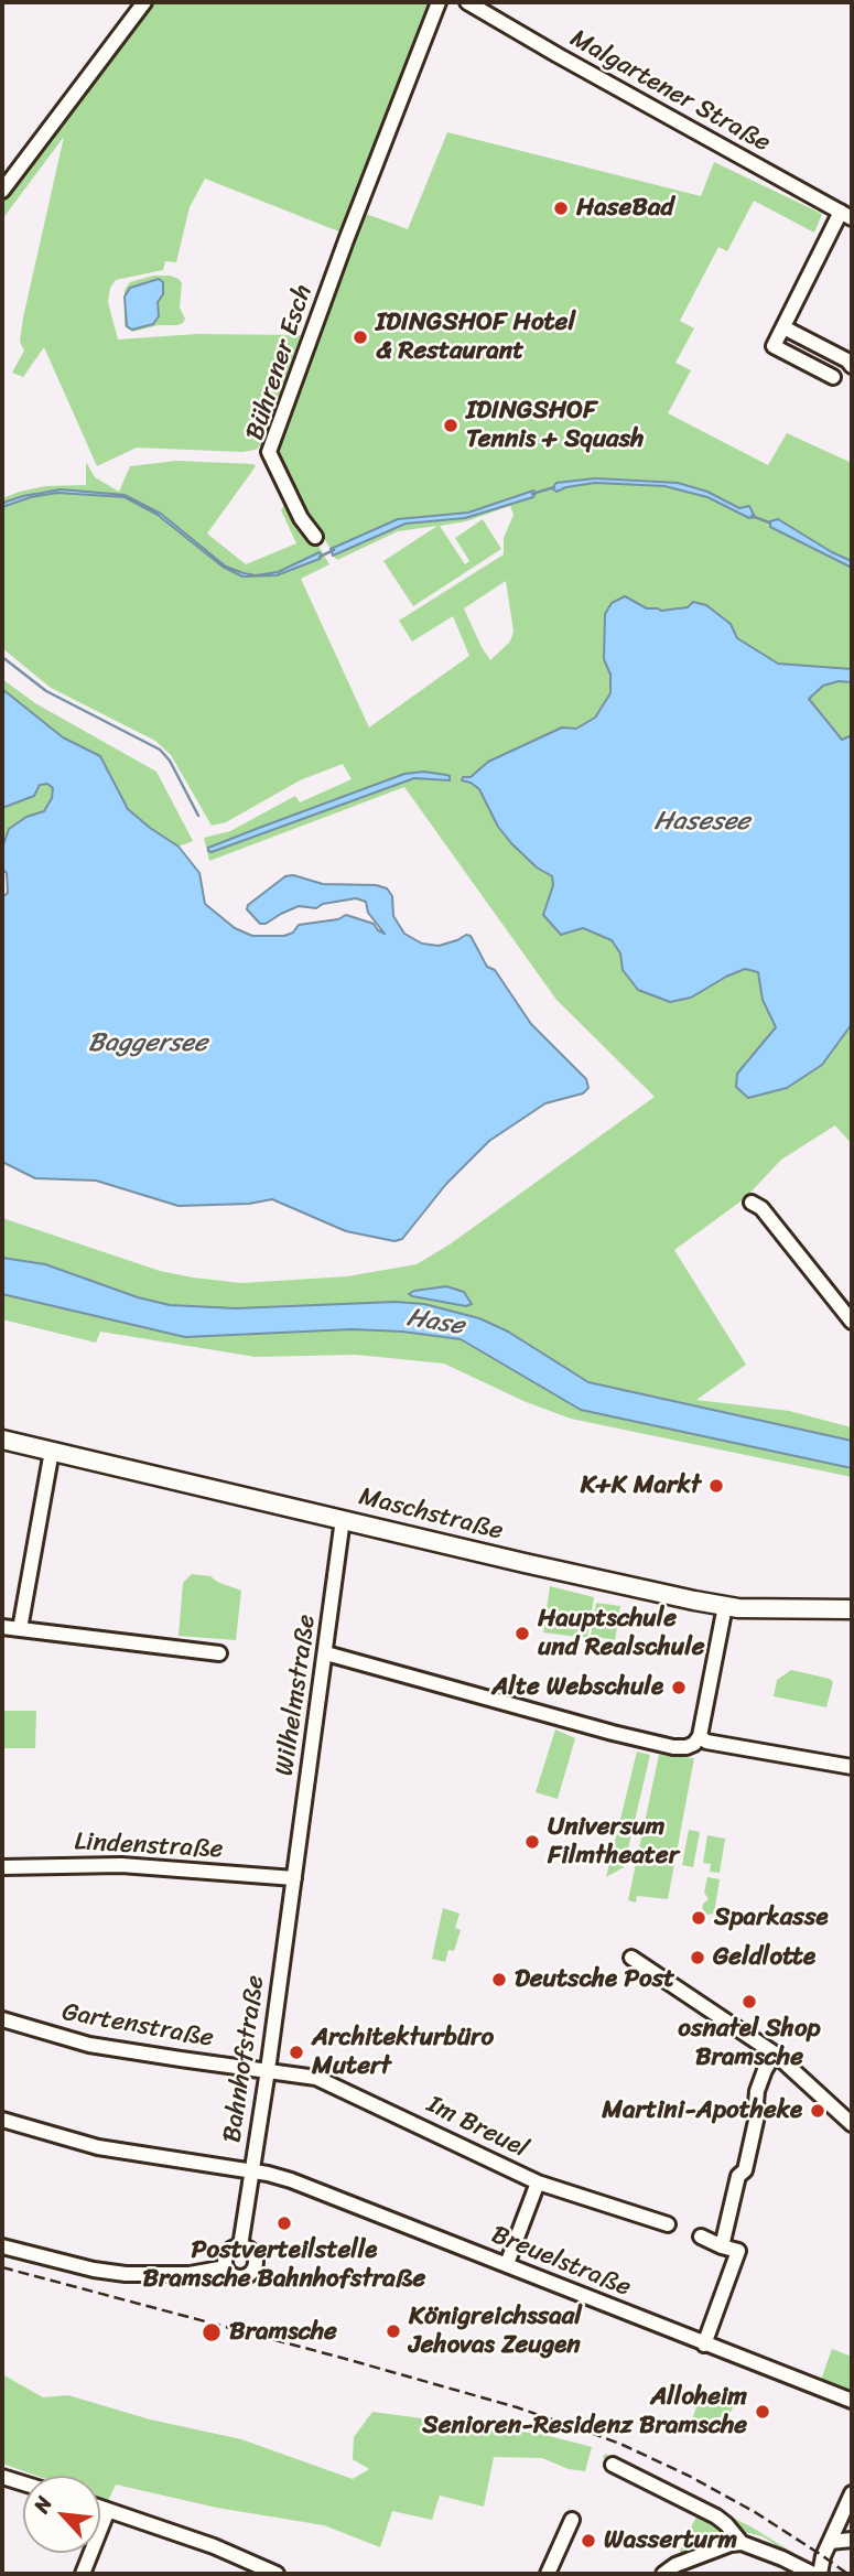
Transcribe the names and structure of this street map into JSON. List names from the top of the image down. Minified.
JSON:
{"streets":{"main road":["Maschstraße"],"street":["Malgartener Straße","Bührener Esch","Wilhelmstraße","Lindenstraße","Gartenstraße","Bahnhofstraße","Im Breuel","Breuelstraße"]},"crossings":[["Maschstraße","Wilhelmstraße"],["Wilhelmstraße","Lindenstraße"],["Wilhelmstraße","Bahnhofstraße"],["Lindenstraße","Bahnhofstraße"],["Gartenstraße","Bahnhofstraße"],["Gartenstraße","Im Breuel"],["Bahnhofstraße","Im Breuel"],["Bahnhofstraße","Breuelstraße"]],"water":["Hasesee","Baggersee","Hase"],"places":["HaseBad","IDINGSHOF Hotel & Restaurant","IDINGSHOF Tennis + Squash","K+K Markt","Hauptschule und Realschule","Alte Webschule","Universum Filmtheater","Sparkasse","Geldlotte","Deutsche Post","osnatel Shop Bramsche","Architekturbüro Mutert","Martini-Apotheke","Postverteilstelle Bramsche Bahnhofstraße","Königreichssaal Jehovas Zeugen","Bramsche","Alloheim Senioren-Residenz Bramsche","Wasserturm"],"north":"top left"}
